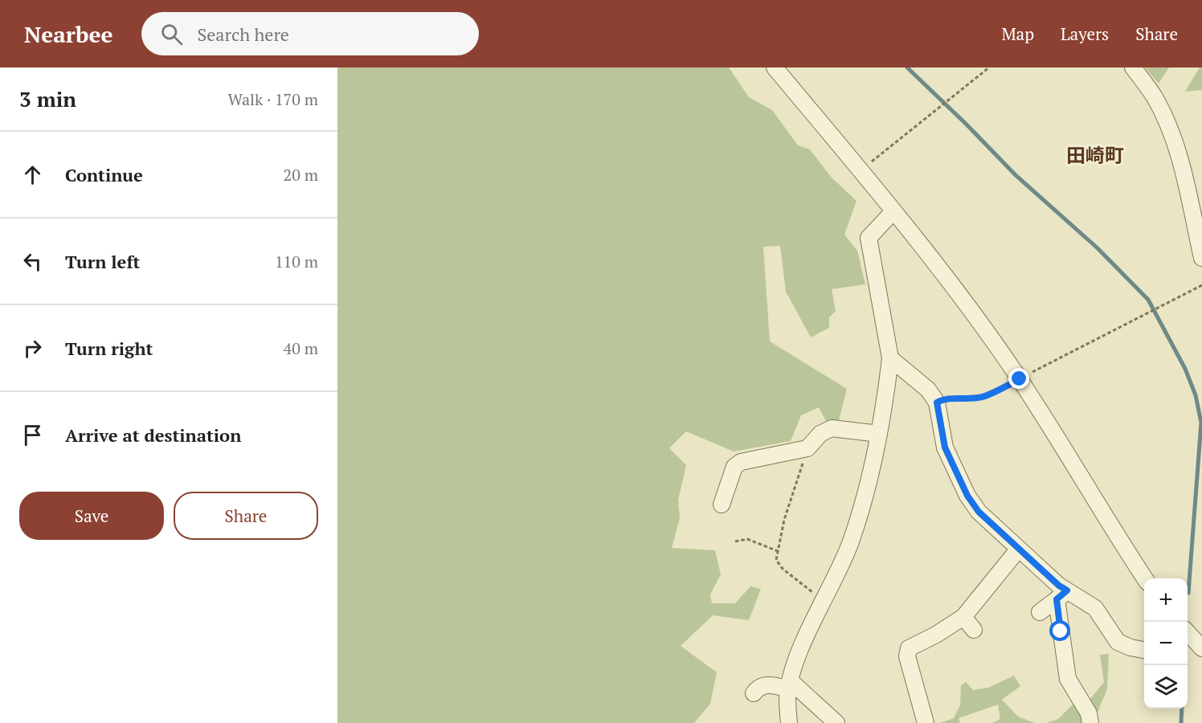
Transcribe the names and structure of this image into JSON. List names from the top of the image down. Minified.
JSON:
{"districts":["田崎町"],"page":{"header":"Nearbee","search":"Search here","nav":["Map","Layers","Share"],"heading":["3 min","Walk · 170 m"],"list":[["Continue","20 m"],["Turn left","110 m"],["Turn right","40 m"],"Arrive at destination"],"buttons":["Save","Share"],"map_buttons":["+","−"]}}
